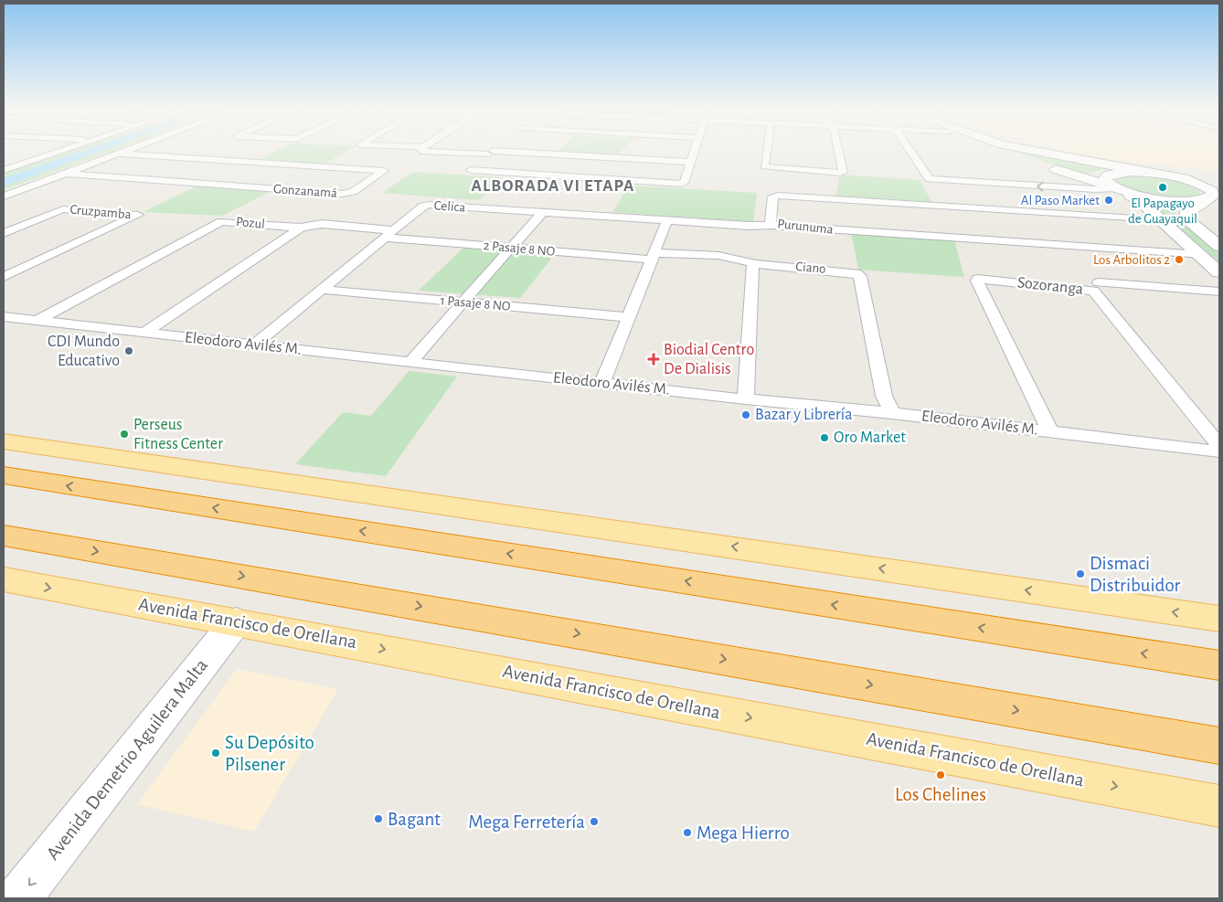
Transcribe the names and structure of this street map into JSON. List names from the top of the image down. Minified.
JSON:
{"streets":{"main road":["Avenida Francisco de Orellana","Avenida Demetrio Aguilera Malta"],"street":["Gonzanamá","Celica","Cruzpamba","Pozul","Purunuma","2 Pasaje 8 NO","Ciano","Sozoranga","1 Pasaje 8 NO","Eleodoro Avilés M."]},"crossings":[["Celica","Purunuma"],["Celica","2 Pasaje 8 NO"],["Celica","1 Pasaje 8 NO"],["Celica","Eleodoro Avilés M."],["Pozul","2 Pasaje 8 NO"],["Pozul","Eleodoro Avilés M."],["2 Pasaje 8 NO","Ciano"],["Ciano","Eleodoro Avilés M."],["Sozoranga","Eleodoro Avilés M."],["Avenida Francisco de Orellana","Avenida Demetrio Aguilera Malta"]],"one_way":["Avenida Demetrio Aguilera Malta"],"districts":["ALBORADA VI ETAPA"],"places":{"other":["El Papagayo de Guayaquil","Al Paso Market","Los Arbolitos 2","CDI Mundo Educativo","Bazar y Librería","Perseus Fitness Center","Oro Market","Dismaci Distribuidor","Su Depósito Pilsener","Los Chelines","Bagant","Mega Ferretería","Mega Hierro"],"health":["Biodial Centro De Dialisis"]}}
